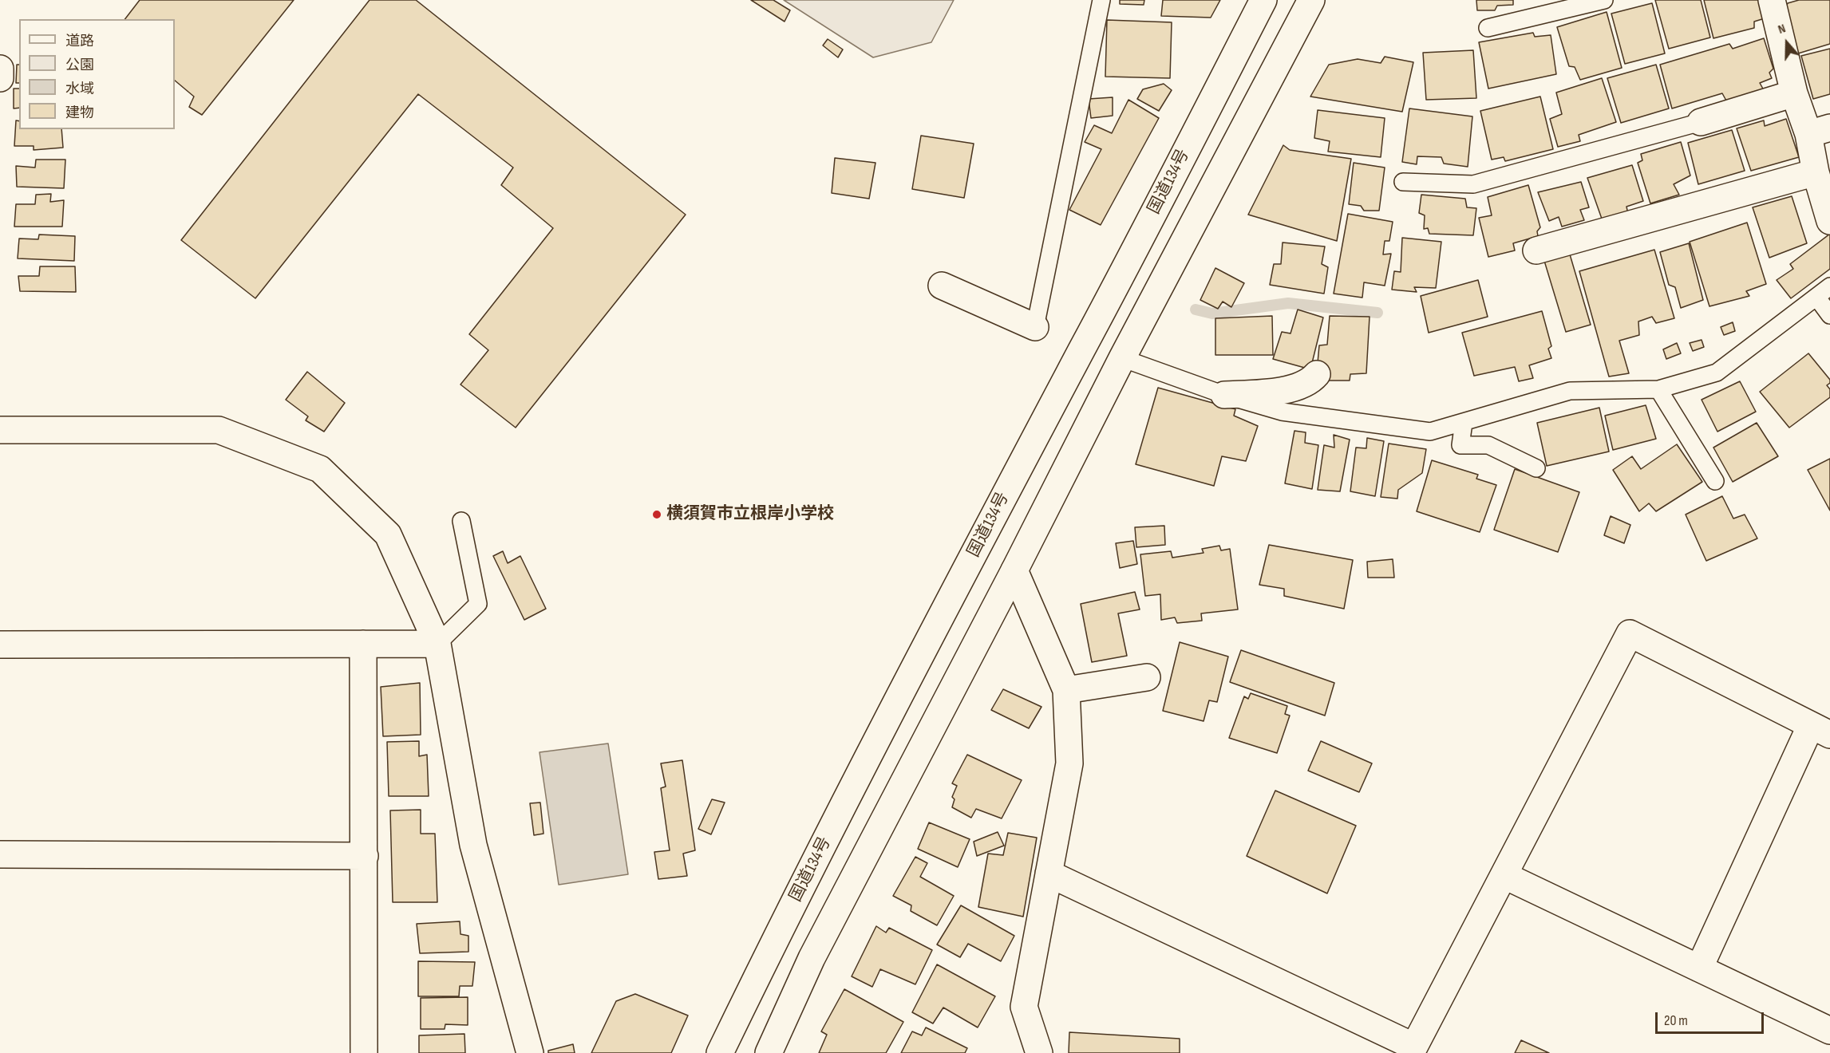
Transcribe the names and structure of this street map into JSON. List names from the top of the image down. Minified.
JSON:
{"streets":{"main road":["国道134号"]},"places":["横須賀市立根岸小学校"],"legend":["道路","公園","水域","建物"],"scale_bar":"20 m","north":"top"}
